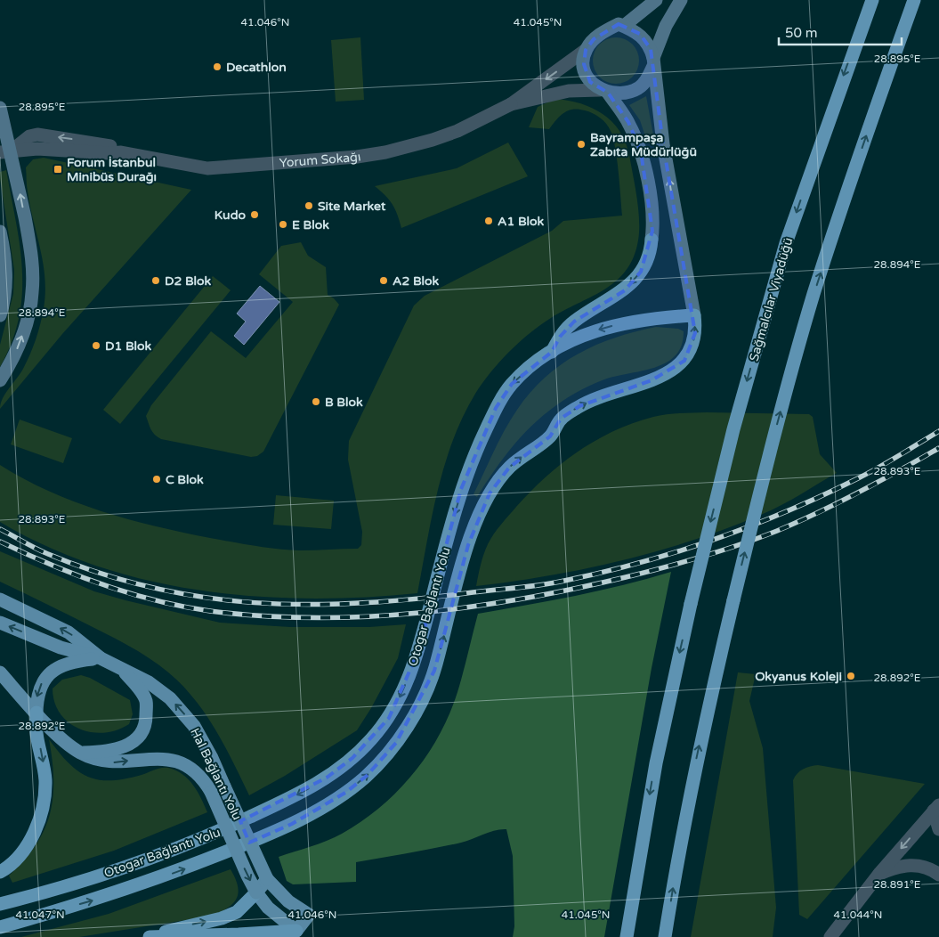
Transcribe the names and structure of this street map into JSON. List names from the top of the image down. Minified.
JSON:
{"streets":{"highway":["Sağmalcılar Viyadüğü","Otogar Bağlantı Yolu"],"main road":["Hal Bağlantı Yolu"],"street":["Yorum Sokağı"]},"places":{"other":["Decathlon","Bayrampaşa Zabıta Müdürlüğü","Site Market","Kudo","A1 Blok","E Blok","D2 Blok","A2 Blok","D1 Blok","B Blok","C Blok","Okyanus Koleji"],"transit":["Forum İstanbul Minibüs Durağı"]},"scale_bar":"50 m","coordinates":["41.046°N","41.045°N","28.895°E","28.894°E","28.893°E","28.892°E","28.891°E","41.047°N","41.044°N"]}
